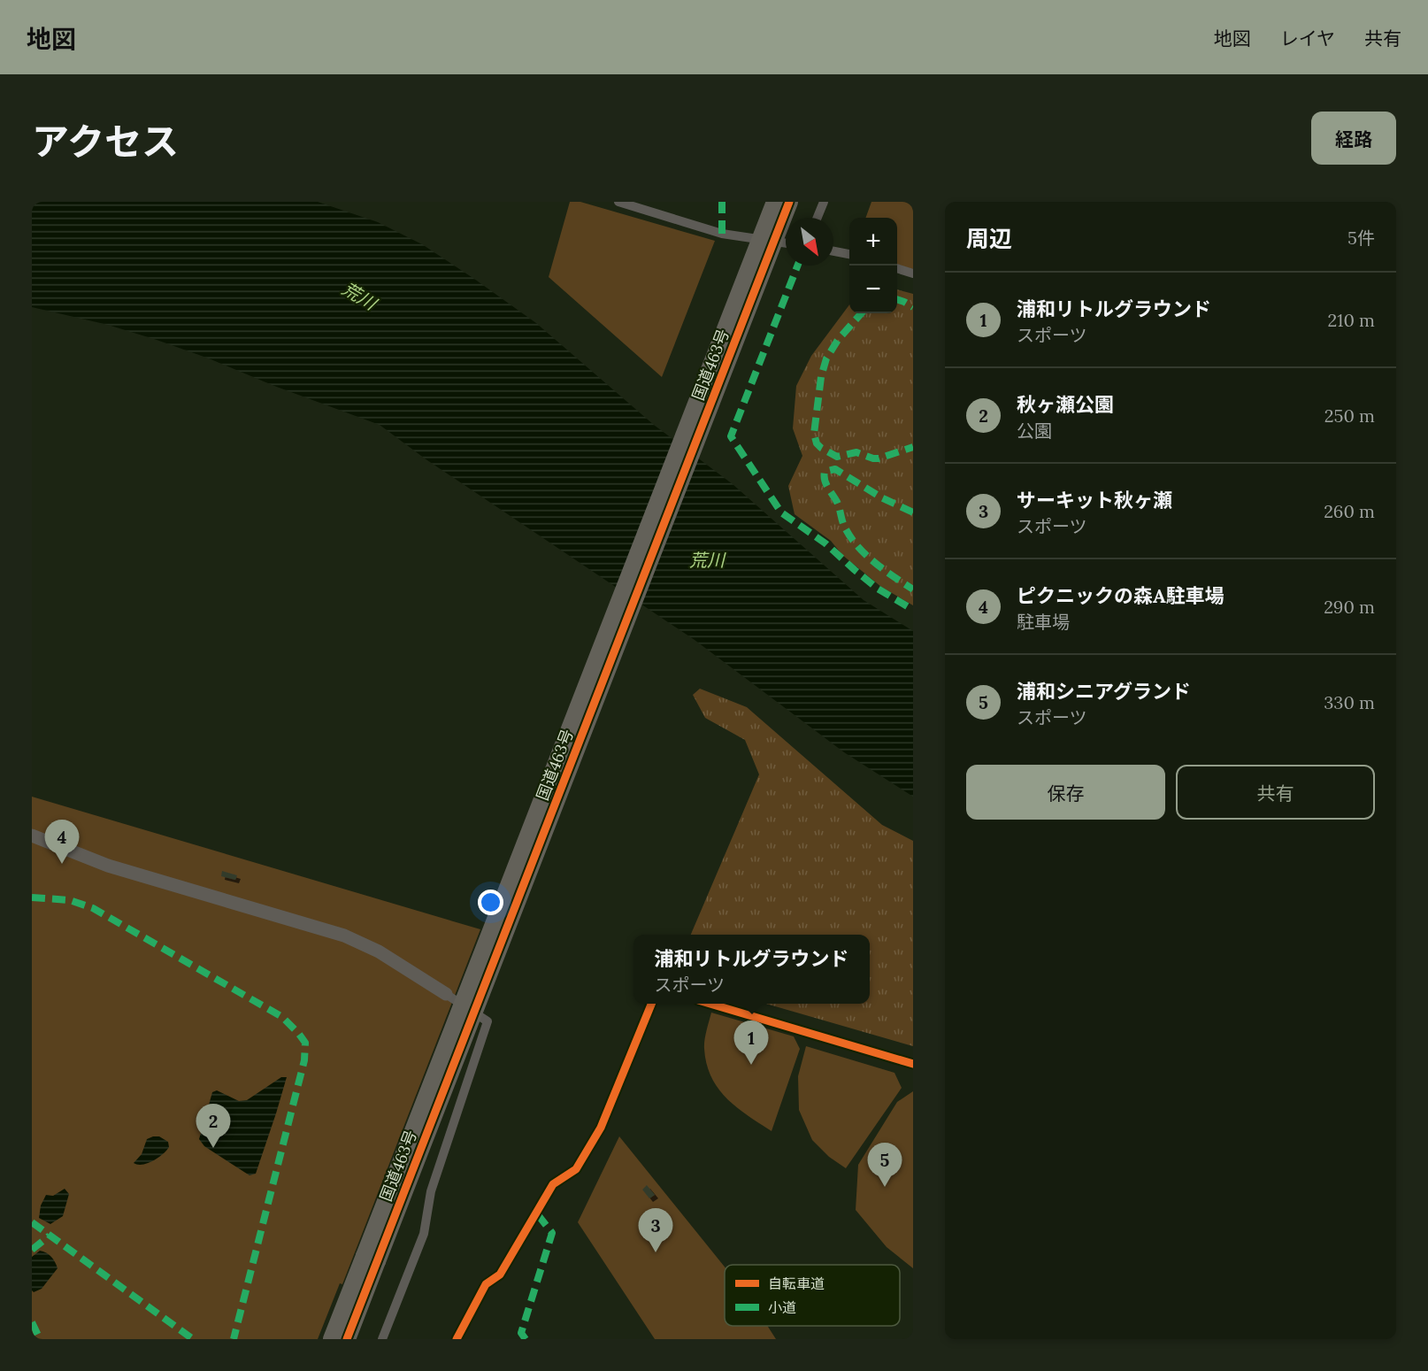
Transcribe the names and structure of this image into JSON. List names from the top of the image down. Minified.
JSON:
{"streets":{"highway":["国道463号"]},"water":["荒川"],"legend":["自転車道","小道"],"north":"bottom right","page":{"header":"地図","nav":["地図","レイヤ","共有"],"title":"アクセス","buttons":["経路",["保存","共有"]],"heading":["周辺","5件"],"map_buttons":["+","−"],"list":[{"mark":"1","name":"浦和リトルグラウンド","note":"スポーツ","value":"210 m"},{"mark":"2","name":"秋ヶ瀬公園","note":"公園","value":"250 m"},{"mark":"3","name":"サーキット秋ヶ瀬","note":"スポーツ","value":"260 m"},{"mark":"4","name":"ピクニックの森A駐車場","note":"駐車場","value":"290 m"},{"mark":"5","name":"浦和シニアグランド","note":"スポーツ","value":"330 m"}],"pins":["4","1","2","5","3"],"popup":["浦和リトルグラウンド","スポーツ"]}}
